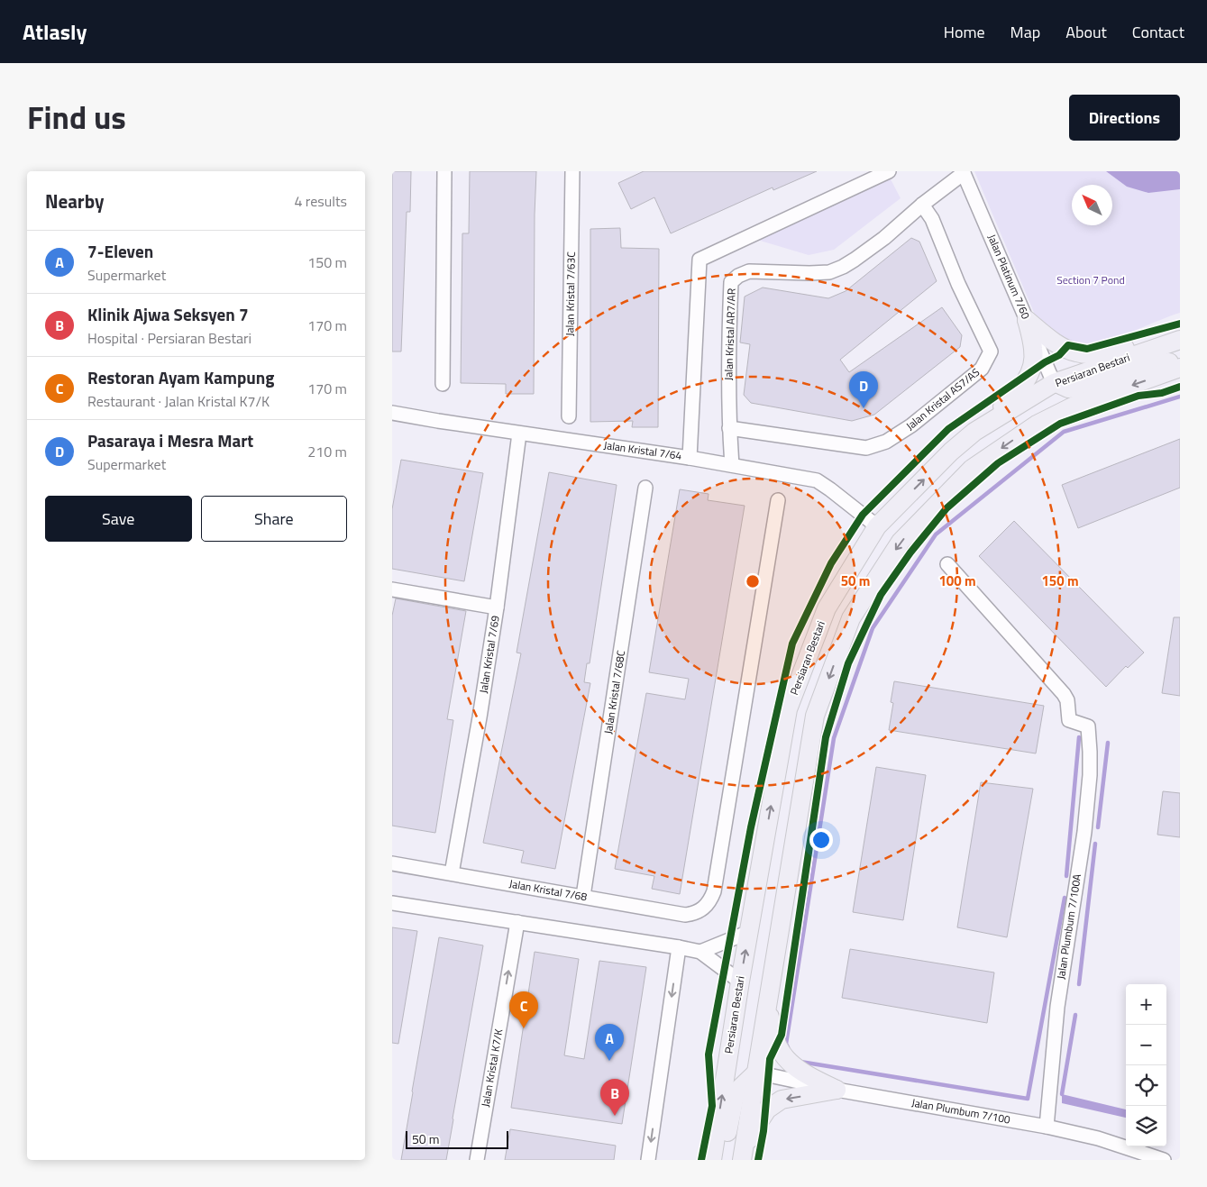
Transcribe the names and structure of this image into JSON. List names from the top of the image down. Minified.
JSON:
{"streets":{"main road":["Persiaran Bestari"],"street":["Jalan Platinum 7/60","Jalan Kristal 7/63C","Jalan Kristal AR7/AR","Jalan Kristal AS7/AS","Jalan Kristal 7/64","Jalan Kristal 7/69","Jalan Kristal 7/68C","Jalan Kristal 7/68","Jalan Plumbum 7/100A","Jalan Kristal K7/K","Jalan Plumbum 7/100"]},"crossings":[["Jalan Platinum 7/60","Jalan Kristal AR7/AR"],["Jalan Platinum 7/60","Persiaran Bestari"],["Jalan Kristal AR7/AR","Jalan Kristal AS7/AS"],["Jalan Kristal AR7/AR","Jalan Kristal 7/64"],["Persiaran Bestari","Jalan Kristal 7/64"],["Jalan Kristal 7/64","Jalan Kristal 7/69"],["Jalan Kristal 7/69","Jalan Kristal 7/68"],["Jalan Kristal 7/68C","Jalan Kristal 7/68"],["Jalan Plumbum 7/100A","Jalan Plumbum 7/100"]],"one_way":["Jalan Kristal K7/K"],"parks":["Section 7 Pond"],"scale_bar":"50 m","north":"top left","page":{"header":"Atlasly","nav":["Home","Map","About","Contact"],"title":"Find us","buttons":["Directions",["Save","Share"]],"heading":["Nearby","4 results"],"list":[{"mark":"A","name":"7-Eleven","note":"Supermarket","value":"150 m"},{"mark":"B","name":"Klinik Ajwa Seksyen 7","note":"Hospital · Persiaran Bestari","value":"170 m"},{"mark":"C","name":"Restoran Ayam Kampung","note":"Restaurant · Jalan Kristal K7/K","value":"170 m"},{"mark":"D","name":"Pasaraya i Mesra Mart","note":"Supermarket","value":"210 m"}],"pins":["D","C","A","B"],"map_buttons":["+","−"],"scale":"50 m"},"rings":["50 m","100 m","150 m"]}
